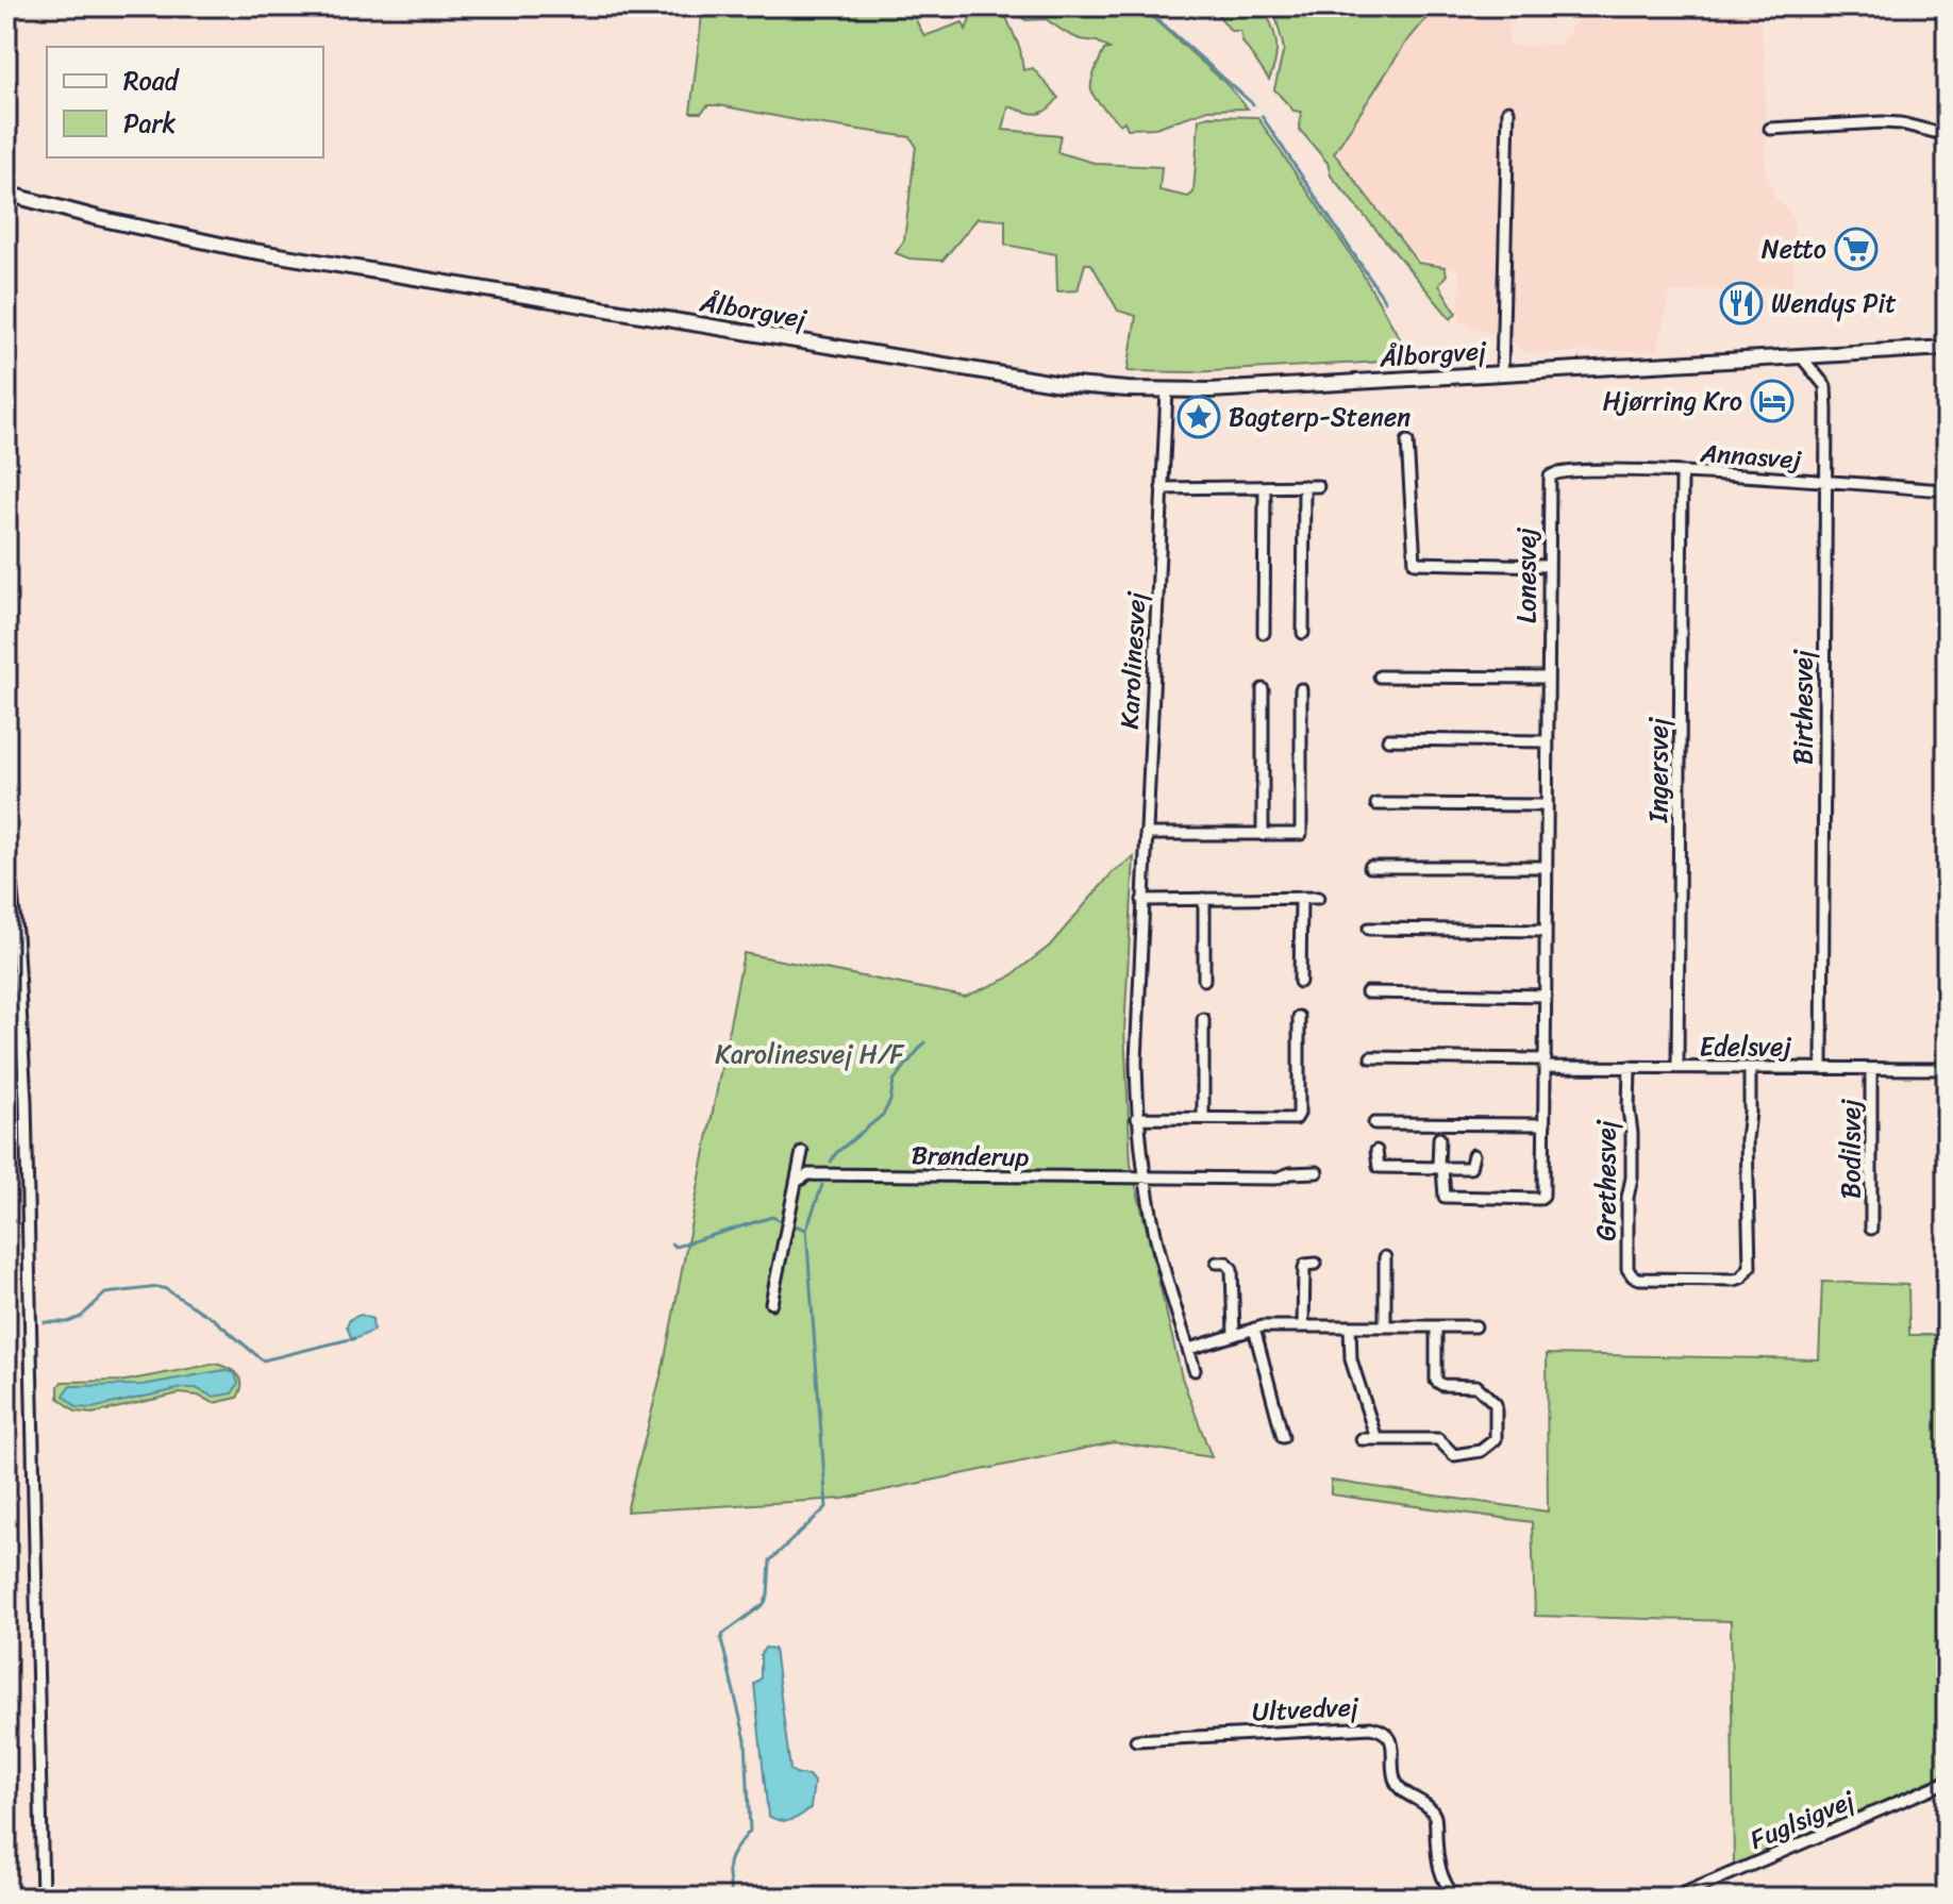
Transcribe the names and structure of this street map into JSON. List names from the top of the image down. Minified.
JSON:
{"streets":{"main road":["Ålborgvej"],"street":["Annasvej","Lonesvej","Karolinesvej","Birthesvej","Ingersvej","Edelsvej","Bodilsvej","Brønderup","Grethesvej","Ultvedvej","Fuglsigvej"]},"crossings":[["Ålborgvej","Karolinesvej"],["Ålborgvej","Birthesvej"],["Annasvej","Lonesvej"],["Annasvej","Birthesvej"],["Annasvej","Ingersvej"],["Lonesvej","Edelsvej"],["Karolinesvej","Brønderup"],["Birthesvej","Edelsvej"],["Ingersvej","Edelsvej"],["Edelsvej","Bodilsvej"],["Edelsvej","Grethesvej"]],"parks":["Karolinesvej H/F"],"places":{"supermarket":["Netto"],"restaurant":["Wendys Pit"],"hotel":["Hjørring Kro"],"place":["Bagterp-Stenen"]},"legend":["Road","Park"]}
